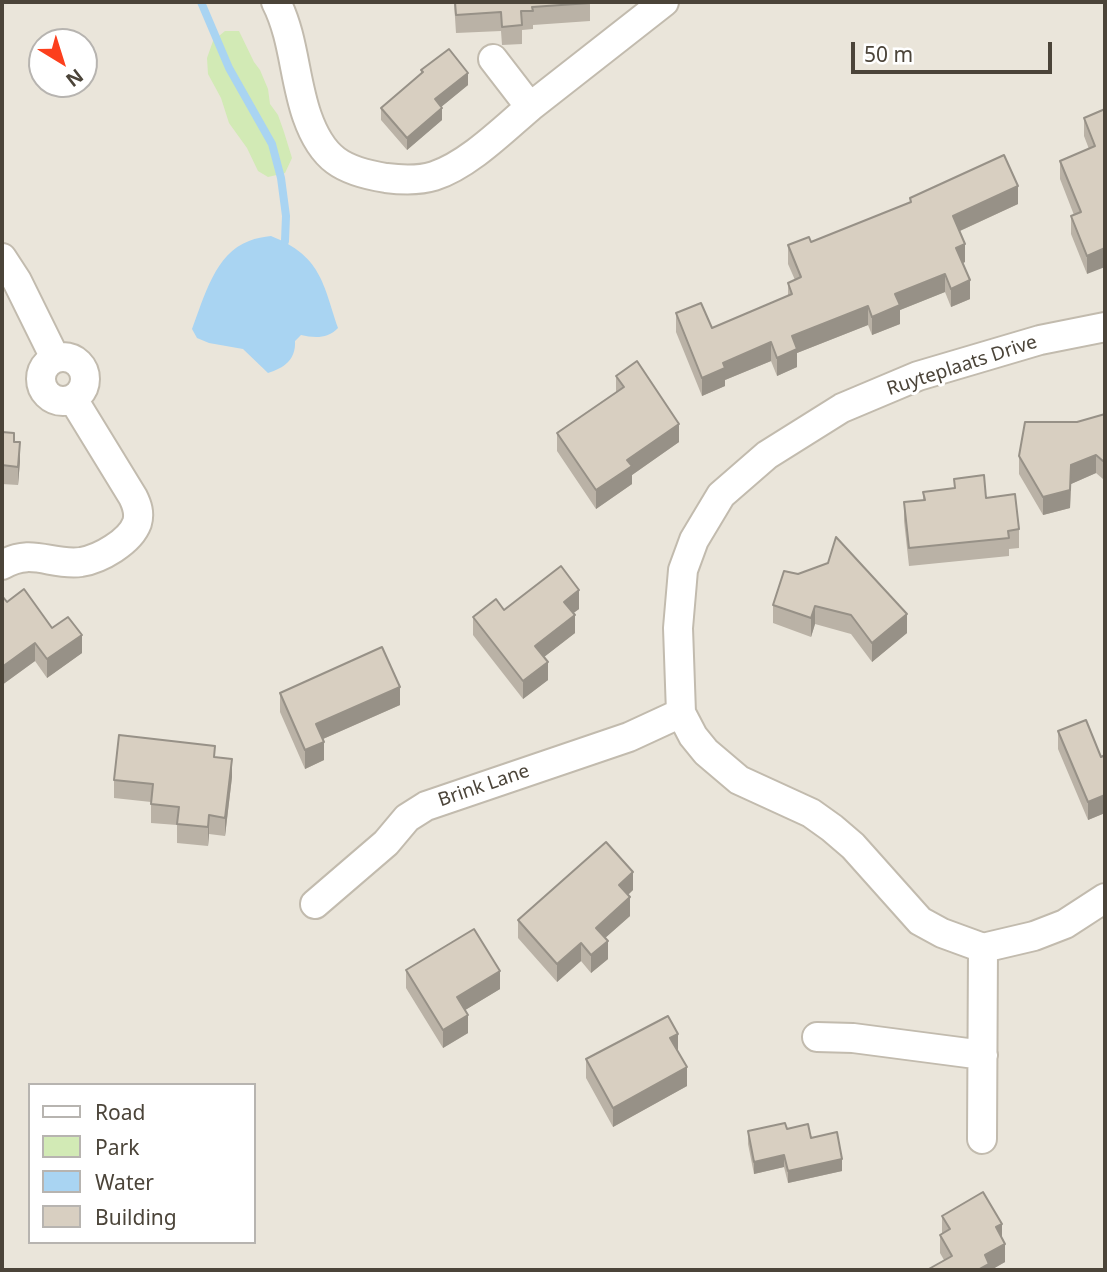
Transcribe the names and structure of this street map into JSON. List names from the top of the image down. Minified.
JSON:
{"streets":{"street":["Ruyteplaats Drive","Brink Lane"]},"crossings":[["Ruyteplaats Drive","Brink Lane"]],"legend":["Road","Park","Water","Building"],"scale_bar":"50 m","north":"bottom right"}
